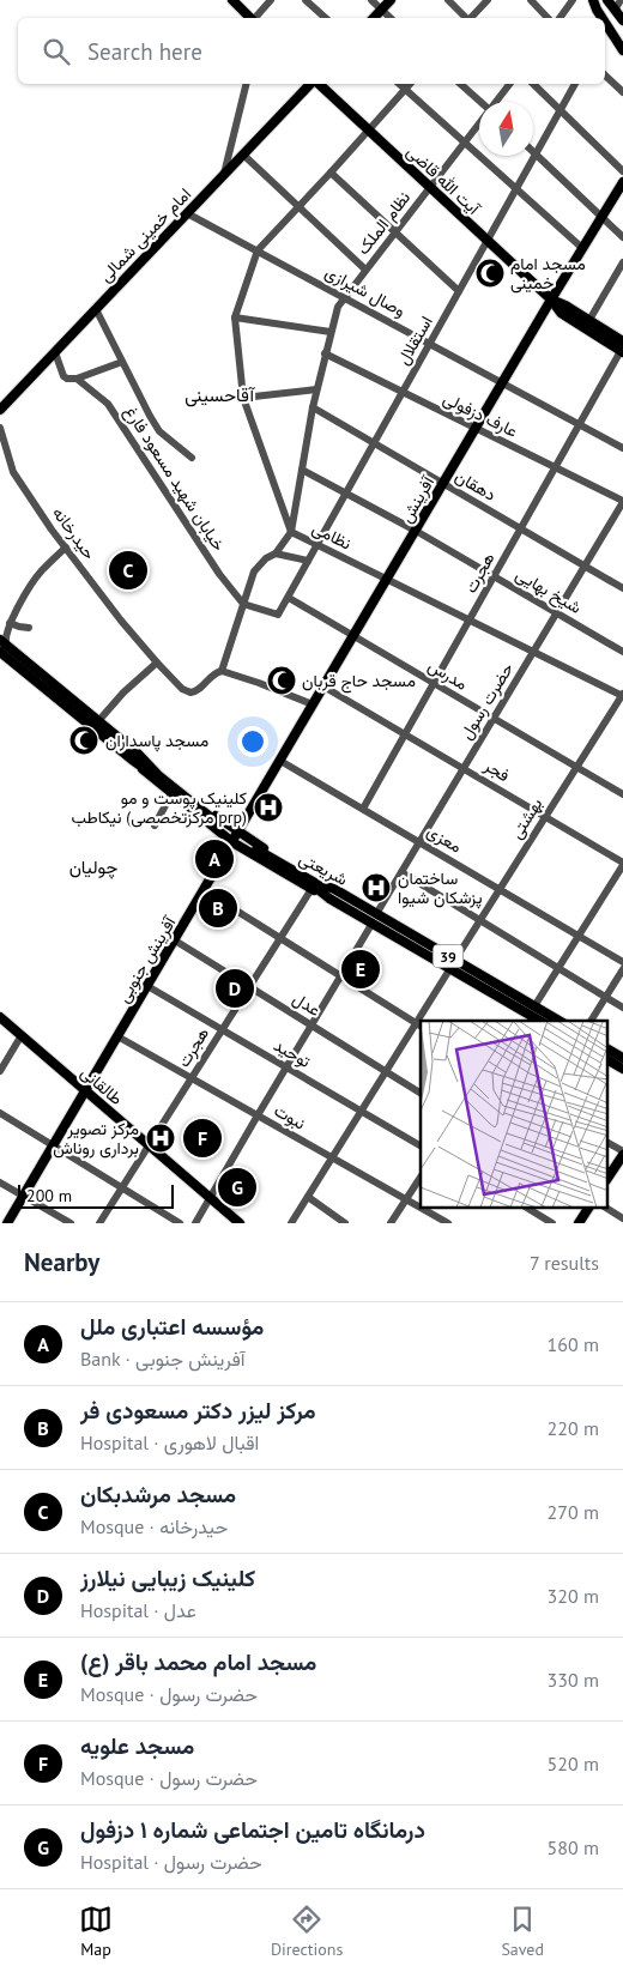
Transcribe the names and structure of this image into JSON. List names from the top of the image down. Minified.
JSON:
{"streets":{"main road":["آیت الله قاضی","امام خمینی شمالی","آفرینش","شریعتی","39","آفرینش جنوبی","طالقانی"],"street":["نظام الملک","وصال شیرازی","استقلال","عارف دزفولی","خیابان شهید مسعود فارغ","دهقان","حیدرخانه","نظامی","هجرت","شیخ بهایی","مدرس","حضرت رسول","فجر","بهشتی","معزی","عدل","توحید","نبوت"]},"crossings":[["آیت الله قاضی","نظام الملک"],["آیت الله قاضی","استقلال"],["آیت الله قاضی","آفرینش"],["آیت الله قاضی","هجرت"],["نظام الملک","وصال شیرازی"],["نظام الملک","عارف دزفولی"],["نظام الملک","دهقان"],["نظام الملک","نظامی"],["نظام الملک","شیخ بهایی"],["امام خمینی شمالی","وصال شیرازی"],["امام خمینی شمالی","خیابان شهید مسعود فارغ"],["وصال شیرازی","استقلال"],["وصال شیرازی","آفرینش"],["وصال شیرازی","نظامی"],["وصال شیرازی","هجرت"],["استقلال","عارف دزفولی"],["استقلال","خیابان شهید مسعود فارغ"],["استقلال","دهقان"],["استقلال","نظامی"],["استقلال","شیخ بهایی"],["استقلال","مدرس"],["عارف دزفولی","آفرینش"],["عارف دزفولی","هجرت"],["عارف دزفولی","حضرت رسول"],["دهقان","آفرینش"],["دهقان","هجرت"],["دهقان","حضرت رسول"],["آفرینش","نظامی"],["آفرینش","شیخ بهایی"],["آفرینش","مدرس"],["آفرینش","فجر"],["آفرینش","معزی"],["آفرینش","آفرینش جنوبی"],["نظامی","هجرت"],["نظامی","حضرت رسول"],["نظامی","بهشتی"],["هجرت","شیخ بهایی"],["هجرت","مدرس"],["هجرت","فجر"],["هجرت","معزی"],["هجرت","عدل"],["هجرت","توحید"],["هجرت","طالقانی"],["هجرت","نبوت"],["شیخ بهایی","حضرت رسول"],["مدرس","حضرت رسول"],["مدرس","بهشتی"],["حضرت رسول","فجر"],["حضرت رسول","معزی"],["حضرت رسول","شریعتی"],["حضرت رسول","عدل"],["حضرت رسول","توحید"],["حضرت رسول","طالقانی"],["حضرت رسول","نبوت"],["فجر","بهشتی"],["بهشتی","معزی"],["بهشتی","شریعتی"],["بهشتی","عدل"],["بهشتی","توحید"],["بهشتی","نبوت"],["آفرینش جنوبی","عدل"],["آفرینش جنوبی","توحید"],["آفرینش جنوبی","طالقانی"],["آفرینش جنوبی","نبوت"]],"districts":["آقاحسینی","چولیان"],"places":{"mosque":["مسجد امام خمینی","مسجد حاج قربان","مسجد پاسداران"],"hospital":["کلینیک پوست و مو نیکاطب (مرکزتخصصی prp)","ساختمان پزشکان شیوا","مرکز تصویر برداری روناش"]},"scale_bar":"200 m","north":"top","page":{"search":"Search here","pins":["C","A","B","E","D","F","G"],"scale":"200 m","heading":["Nearby","7 results"],"list":[{"mark":"A","name":"مؤسسه اعتباری ملل","note":"Bank · آفرینش جنوبی","value":"160 m"},{"mark":"B","name":"مرکز لیزر دکتر مسعودی فر","note":"Hospital · اقبال لاهوری","value":"220 m"},{"mark":"C","name":"مسجد مرشدبکان","note":"Mosque · حیدرخانه","value":"270 m"},{"mark":"D","name":"کلینیک زیبایی نیلارز","note":"Hospital · عدل","value":"320 m"},{"mark":"E","name":"مسجد امام محمد باقر (ع)","note":"Mosque · حضرت رسول","value":"330 m"},{"mark":"F","name":"مسجد علویه","note":"Mosque · حضرت رسول","value":"520 m"},{"mark":"G","name":"درمانگاه تامین اجتماعی شماره ۱ دزفول","note":"Hospital · حضرت رسول","value":"580 m"}],"nav":["Map","Directions","Saved"]}}
